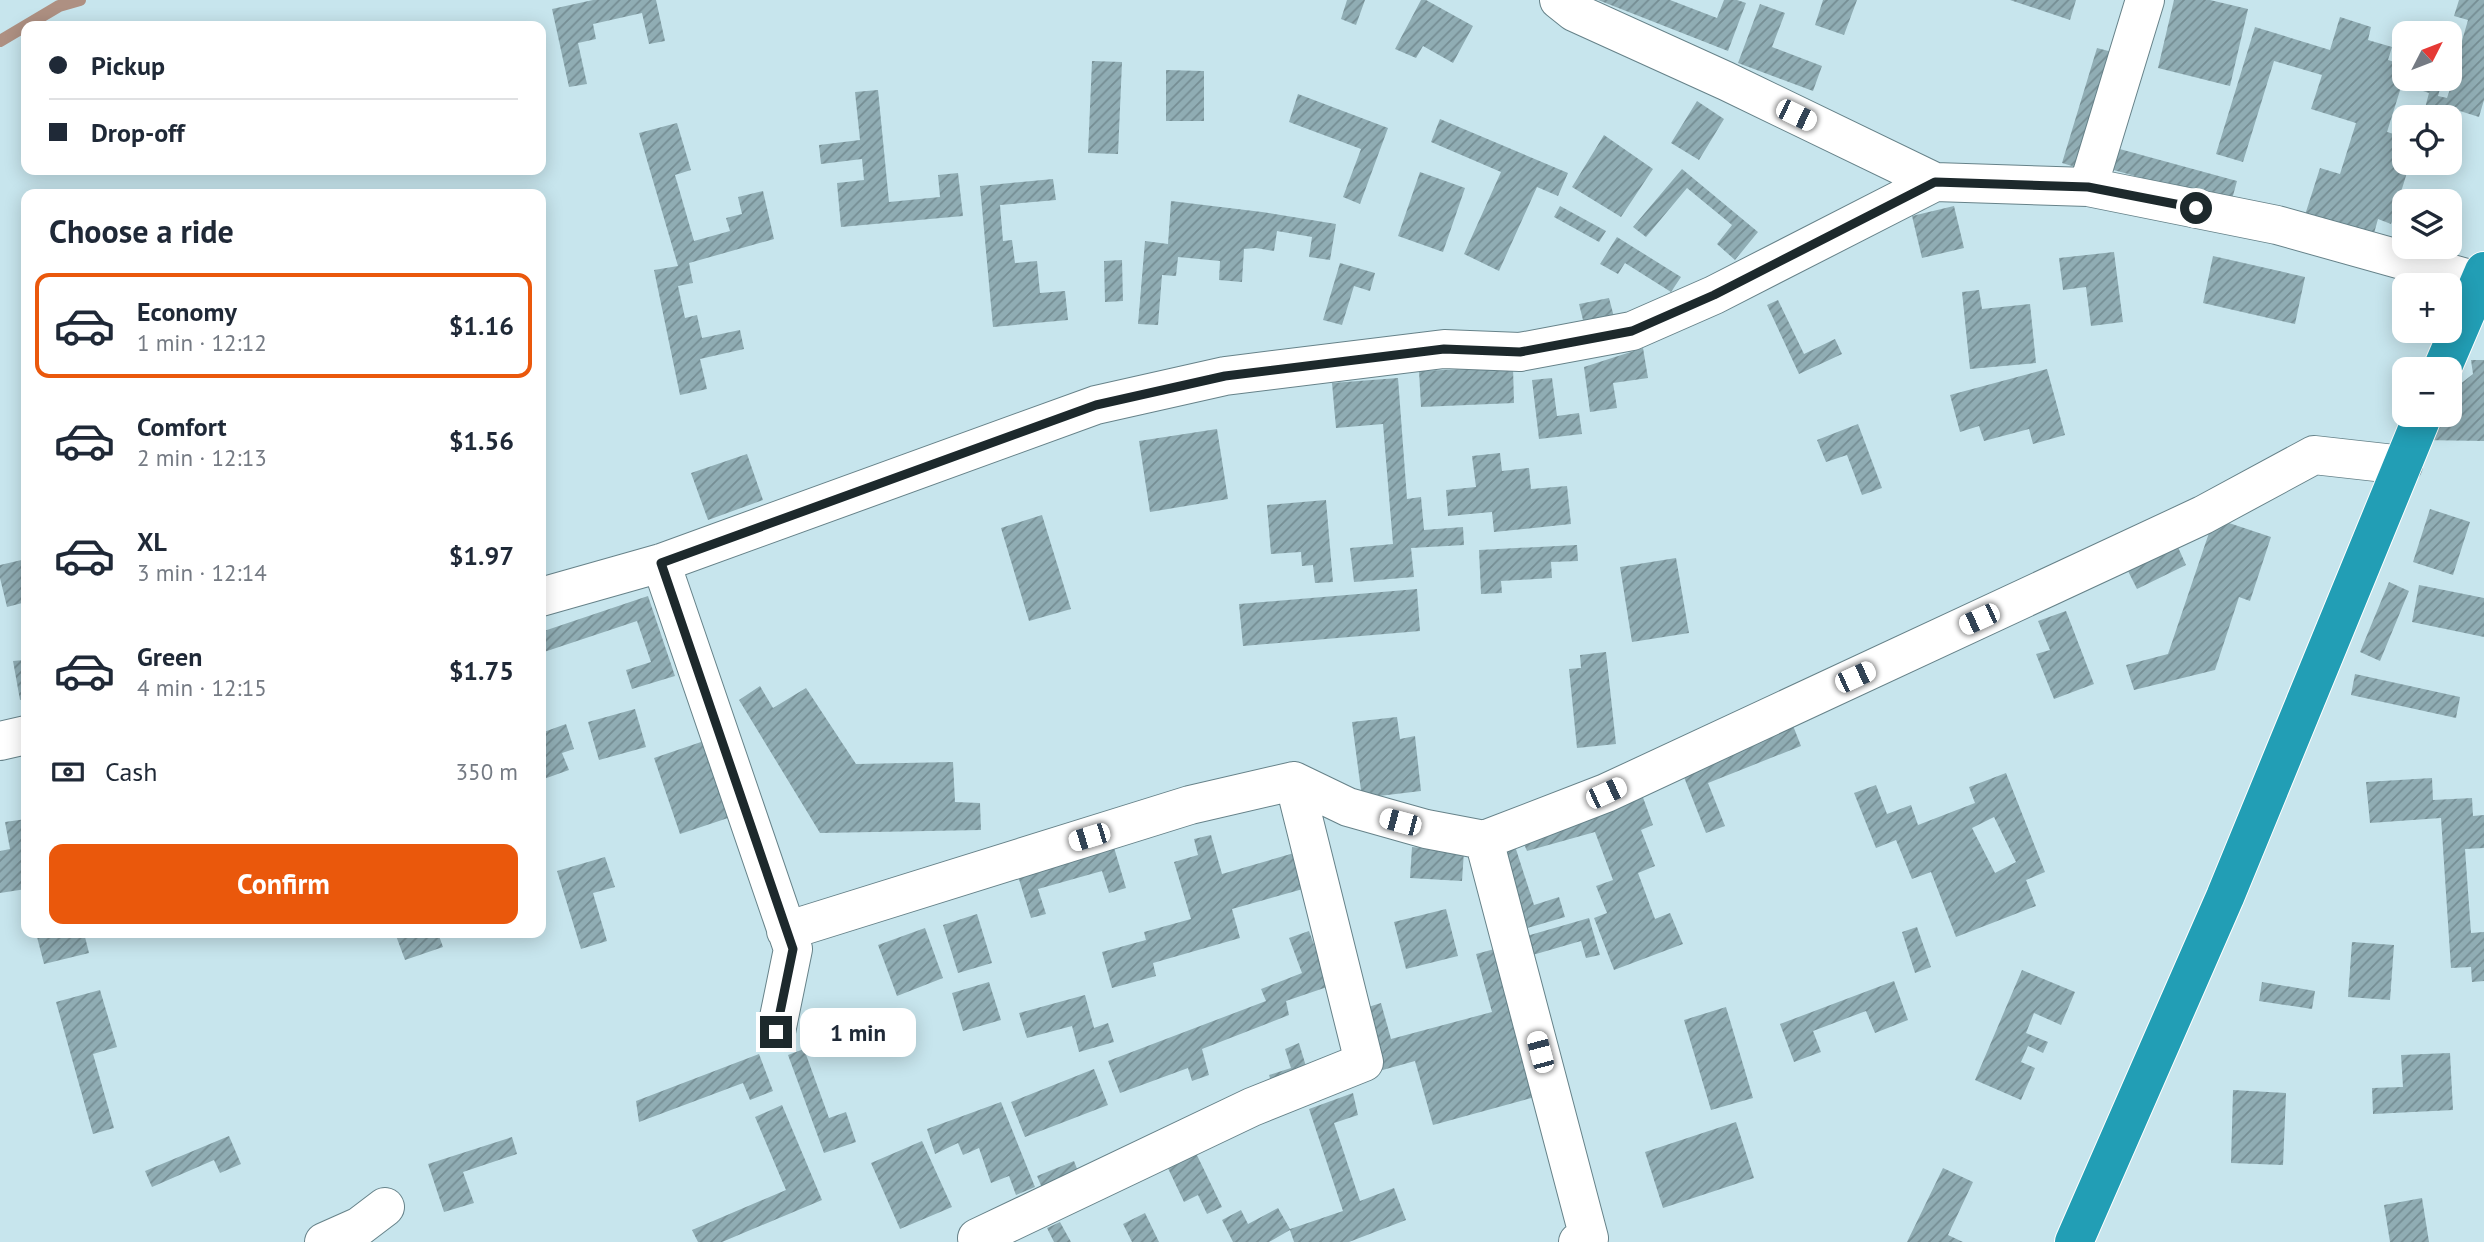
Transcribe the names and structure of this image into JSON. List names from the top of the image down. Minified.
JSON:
{"north":"top right","page":{"map_buttons":["+","−"],"banner":["Pickup","Drop-off"],"heading":"Choose a ride","list":[{"name":"Economy","note":"1 min · 12:12","value":"$1.16"},{"name":"Comfort","note":"2 min · 12:13","value":"$1.56"},{"name":"XL","note":"3 min · 12:14","value":"$1.97"},{"name":"Green","note":"4 min · 12:15","value":"$1.75"}],"pay":["Cash","350 m"],"buttons":"Confirm","bubble":"1 min"}}
